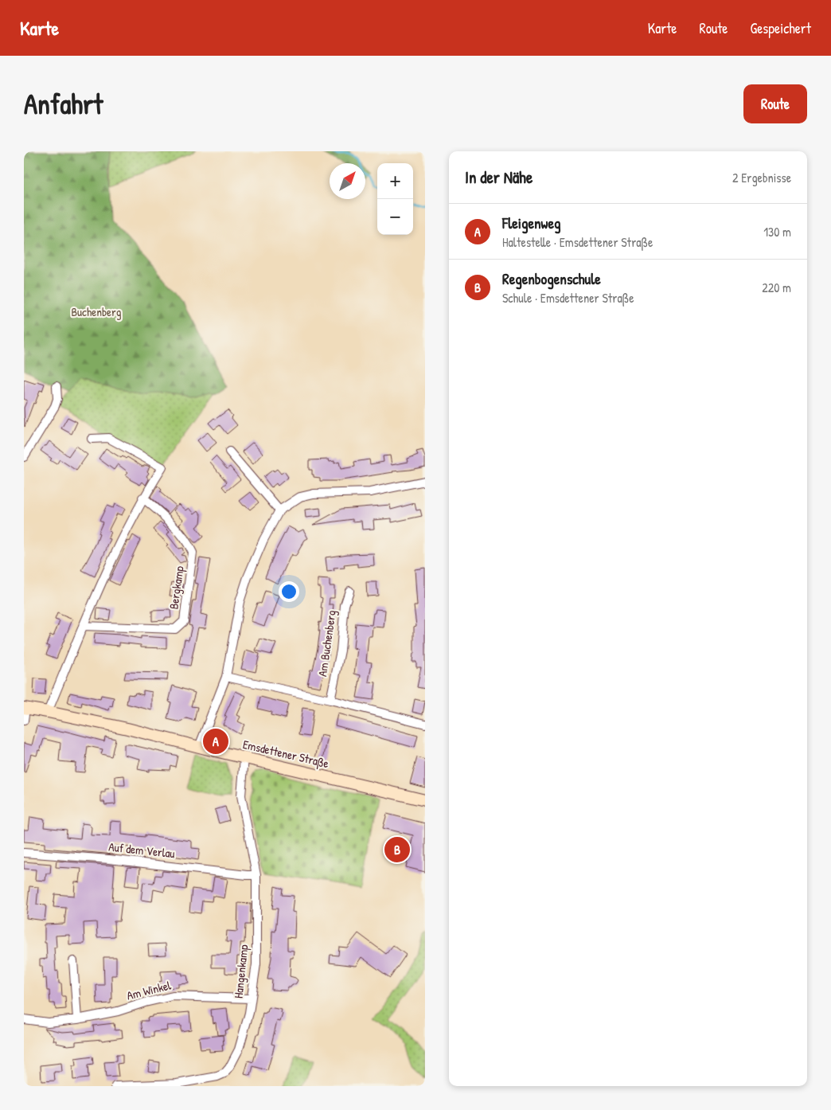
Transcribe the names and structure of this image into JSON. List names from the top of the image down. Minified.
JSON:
{"streets":{"main road":["Emsdettener Straße"],"street":["Bergkamp","Am Buchenberg","Auf dem Verlau","Hangenkamp","Am Winkel"]},"crossings":[["Emsdettener Straße","Hangenkamp"],["Auf dem Verlau","Hangenkamp"],["Hangenkamp","Am Winkel"]],"parks":["Buchenberg"],"north":"top right","page":{"header":"Karte","nav":["Karte","Route","Gespeichert"],"buttons":"Route","title":"Anfahrt","heading":["In der Nähe","2 Ergebnisse"],"map_buttons":["+","−"],"list":[{"mark":"A","name":"Fleigenweg","note":"Haltestelle · Emsdettener Straße","value":"130 m"},{"mark":"B","name":"Regenbogenschule","note":"Schule · Emsdettener Straße","value":"220 m"}],"pins":["A","B"]}}
